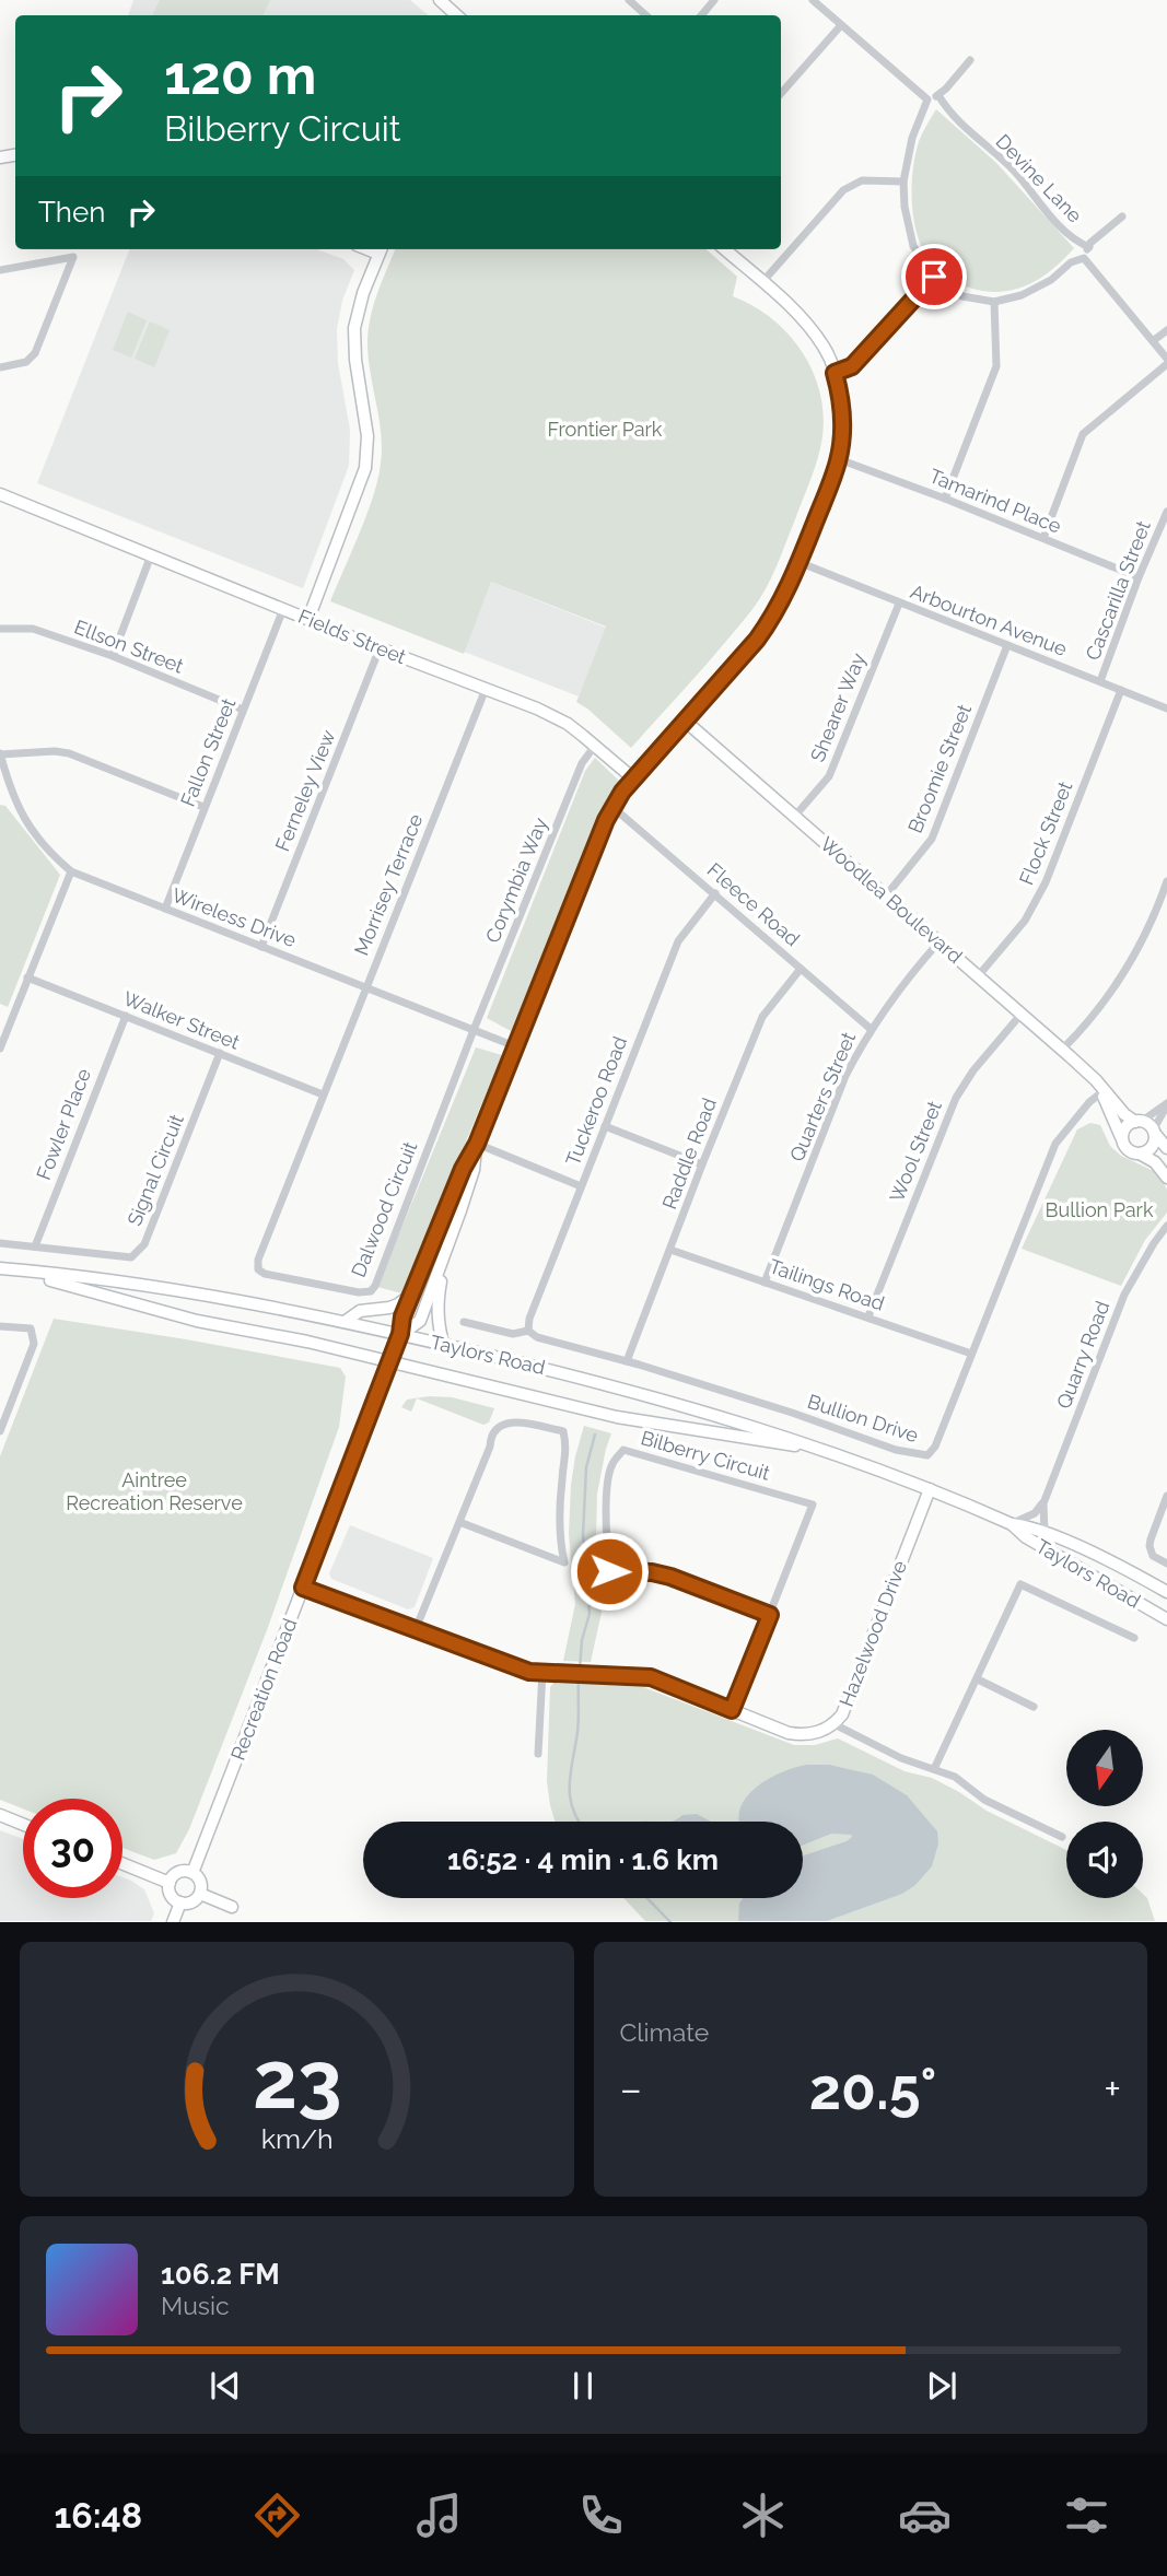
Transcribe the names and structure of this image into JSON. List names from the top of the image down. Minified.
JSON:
{"streets":{"street":["Devine Lane","Tamarind Place","Cascarilla Street","Arbourton Avenue","Fields Street","Ellson Street","Shearer Way","Fallon Street","Broomie Street","Ferneley View","Flock Street","Corymbia Way","Morrisey Terrace","Woodlea Boulevard","Fleece Road","Wireless Drive","Walker Street","Quarters Street","Tuckeroo Road","Fowler Place","Wool Street","Raddle Road","Signal Circuit","Dalwood Circuit","Tailings Road","Taylors Road","Quarry Road","Bullion Drive","Bilberry Circuit","Hazelwood Drive","Recreation Road"]},"crossings":[["Tamarind Place","Cascarilla Street"],["Cascarilla Street","Arbourton Avenue"],["Arbourton Avenue","Shearer Way"],["Arbourton Avenue","Broomie Street"],["Arbourton Avenue","Flock Street"],["Fields Street","Fallon Street"],["Fields Street","Ferneley View"],["Fields Street","Corymbia Way"],["Fields Street","Morrisey Terrace"],["Ellson Street","Fallon Street"],["Shearer Way","Woodlea Boulevard"],["Fallon Street","Wireless Drive"],["Broomie Street","Woodlea Boulevard"],["Ferneley View","Wireless Drive"],["Flock Street","Woodlea Boulevard"],["Corymbia Way","Wireless Drive"],["Corymbia Way","Dalwood Circuit"],["Morrisey Terrace","Wireless Drive"],["Morrisey Terrace","Walker Street"],["Morrisey Terrace","Dalwood Circuit"],["Woodlea Boulevard","Quarters Street"],["Woodlea Boulevard","Wool Street"],["Woodlea Boulevard","Bullion Drive"],["Fleece Road","Quarters Street"],["Fleece Road","Tuckeroo Road"],["Fleece Road","Raddle Road"],["Wireless Drive","Dalwood Circuit"],["Walker Street","Fowler Place"],["Walker Street","Signal Circuit"],["Walker Street","Dalwood Circuit"],["Quarters Street","Tailings Road"],["Tuckeroo Road","Bullion Drive"],["Fowler Place","Signal Circuit"],["Wool Street","Tailings Road"],["Raddle Road","Tailings Road"],["Raddle Road","Bullion Drive"],["Tailings Road","Bullion Drive"],["Taylors Road","Quarry Road"],["Taylors Road","Hazelwood Drive"],["Taylors Road","Recreation Road"],["Bilberry Circuit","Hazelwood Drive"],["Hazelwood Drive","Recreation Road"]],"parks":["Frontier Park","Bullion Park","Aintree Recreation Reserve"],"north":"bottom","page":{"turn":["120 m","Bilberry Circuit"],"then":"Then","limit":"30","trip":"16:52 · 4 min · 1.6 km","tile":"Climate","heat":["−","20.5°","+"],"song":["106.2 FM","Music"],"tabs":"16:48","gauge":["23","km/h"]}}
